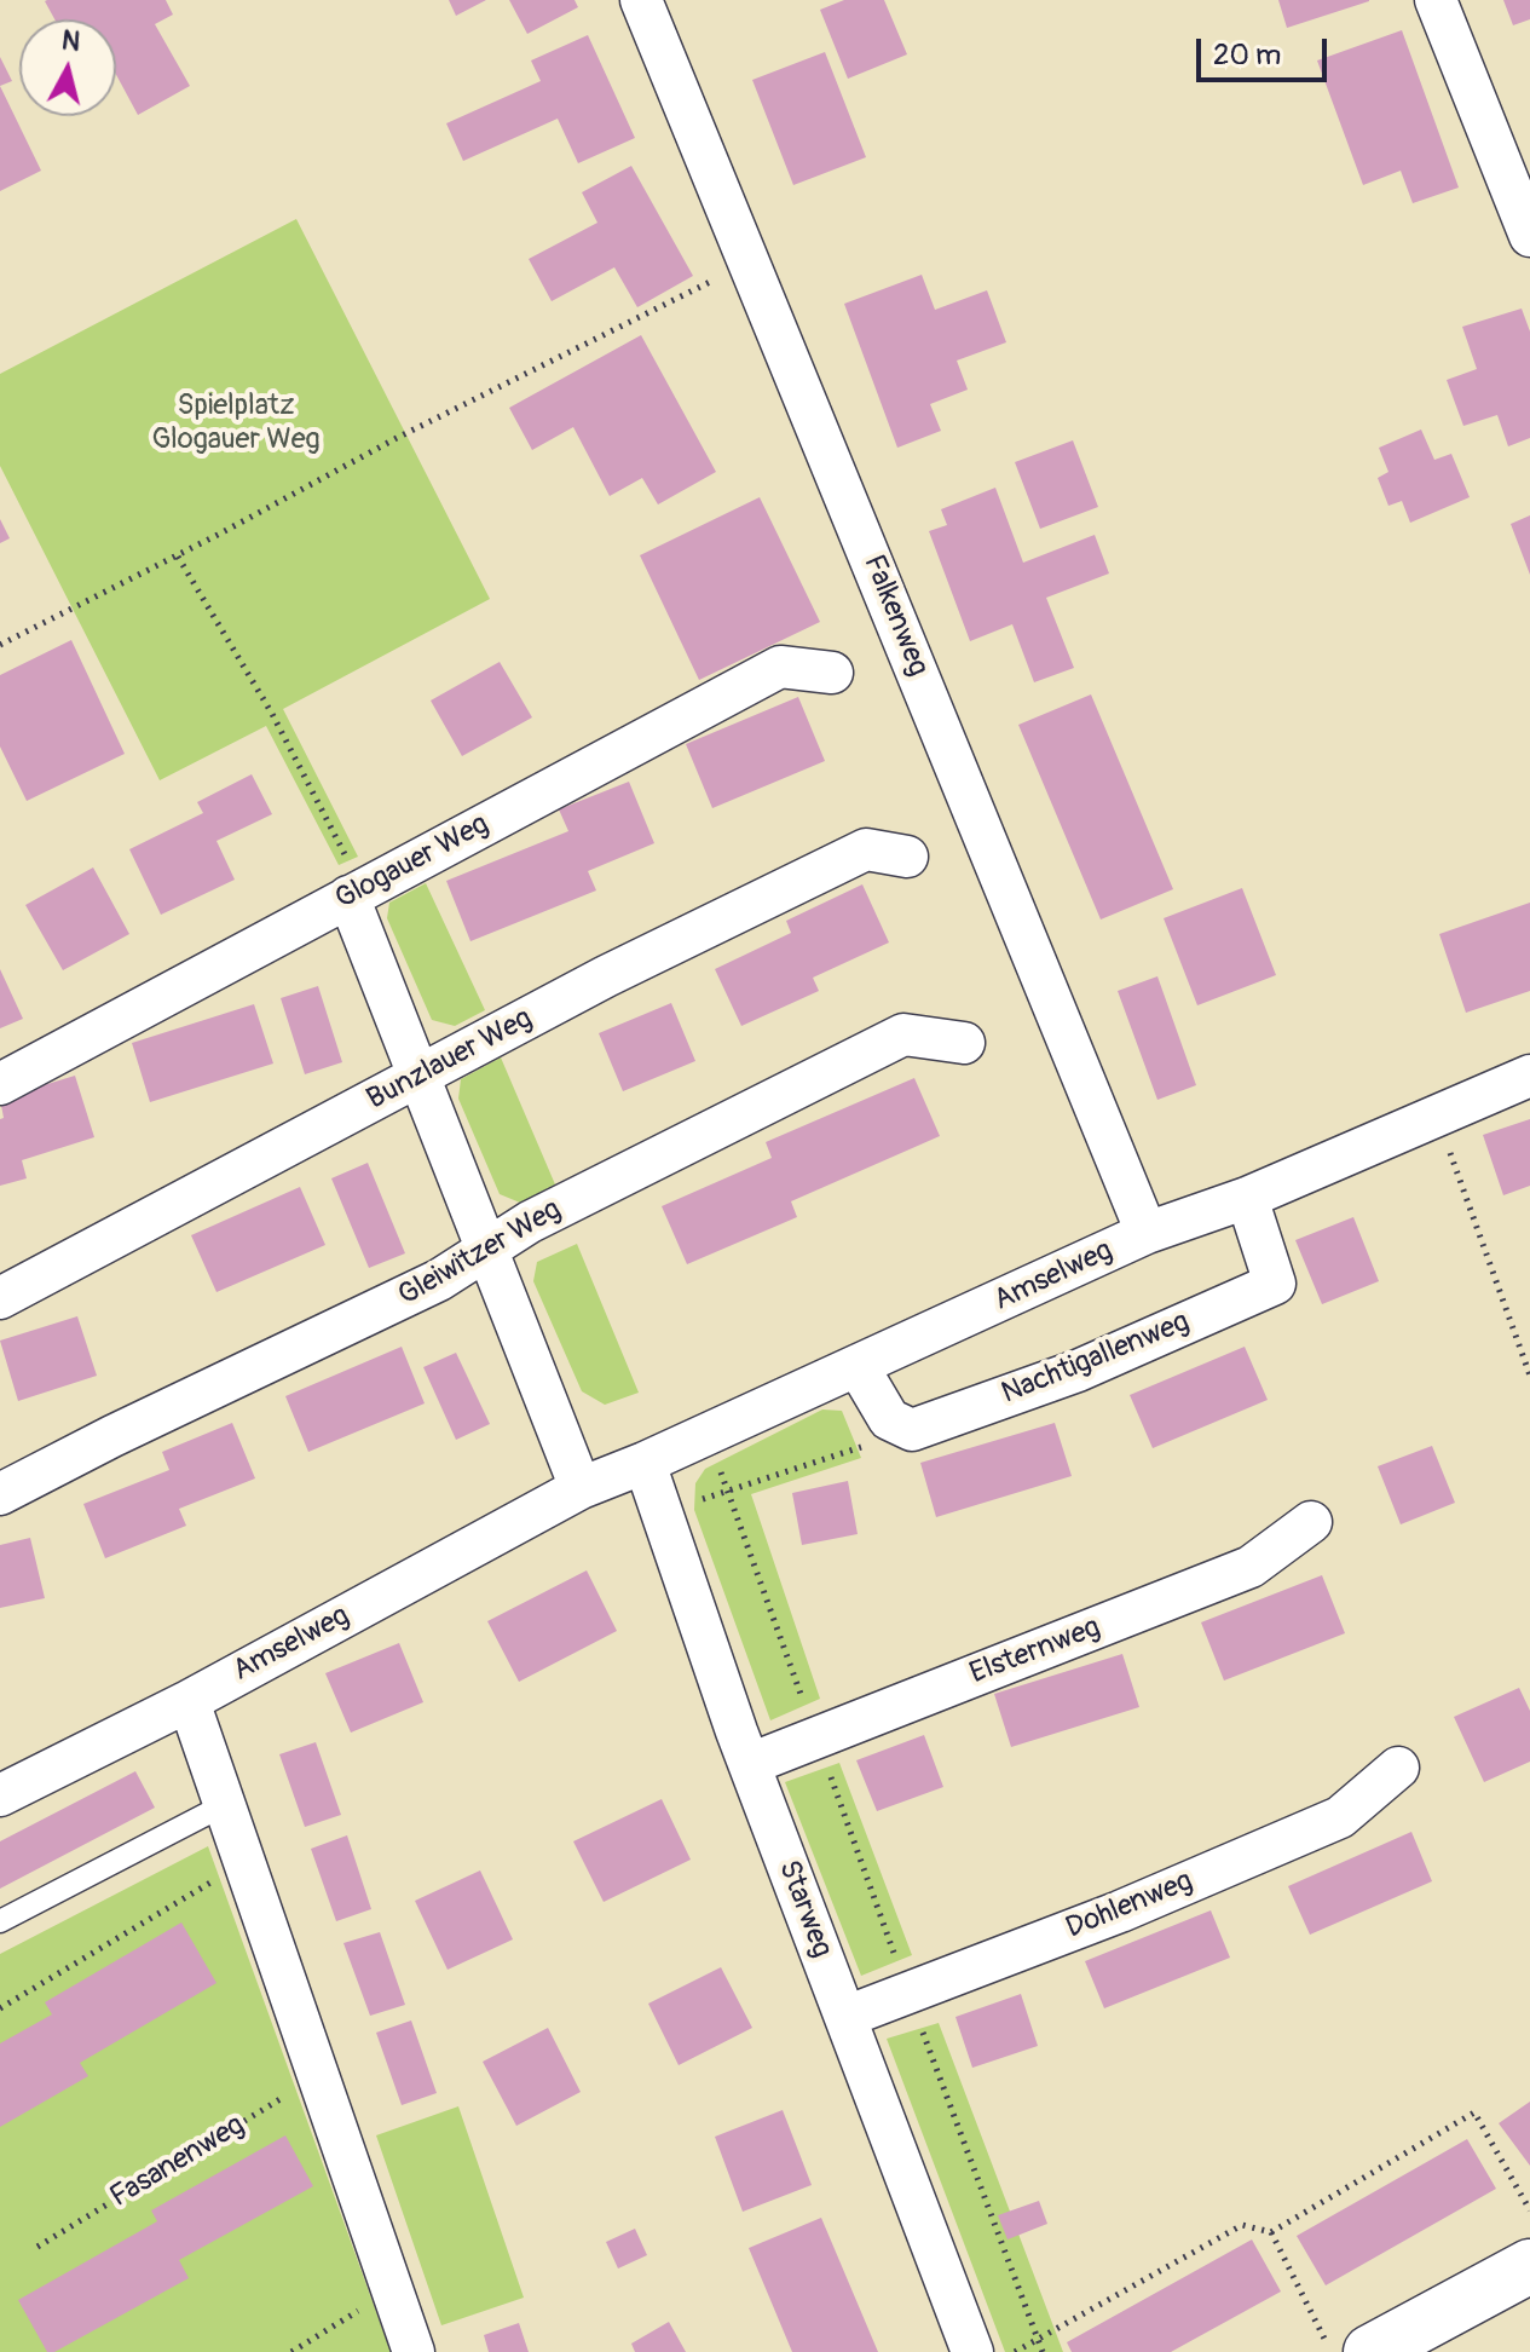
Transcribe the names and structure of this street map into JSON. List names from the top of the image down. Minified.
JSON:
{"streets":{"street":["Falkenweg","Glogauer Weg","Bunzlauer Weg","Gleiwitzer Weg","Amselweg","Nachtigallenweg","Elsternweg","Dohlenweg","Starweg"],"path":["Fasanenweg"]},"crossings":[["Falkenweg","Amselweg"],["Amselweg","Nachtigallenweg"],["Amselweg","Starweg"],["Elsternweg","Starweg"],["Dohlenweg","Starweg"]],"parks":["Spielplatz Glogauer Weg"],"scale_bar":"20 m","north":"top"}
